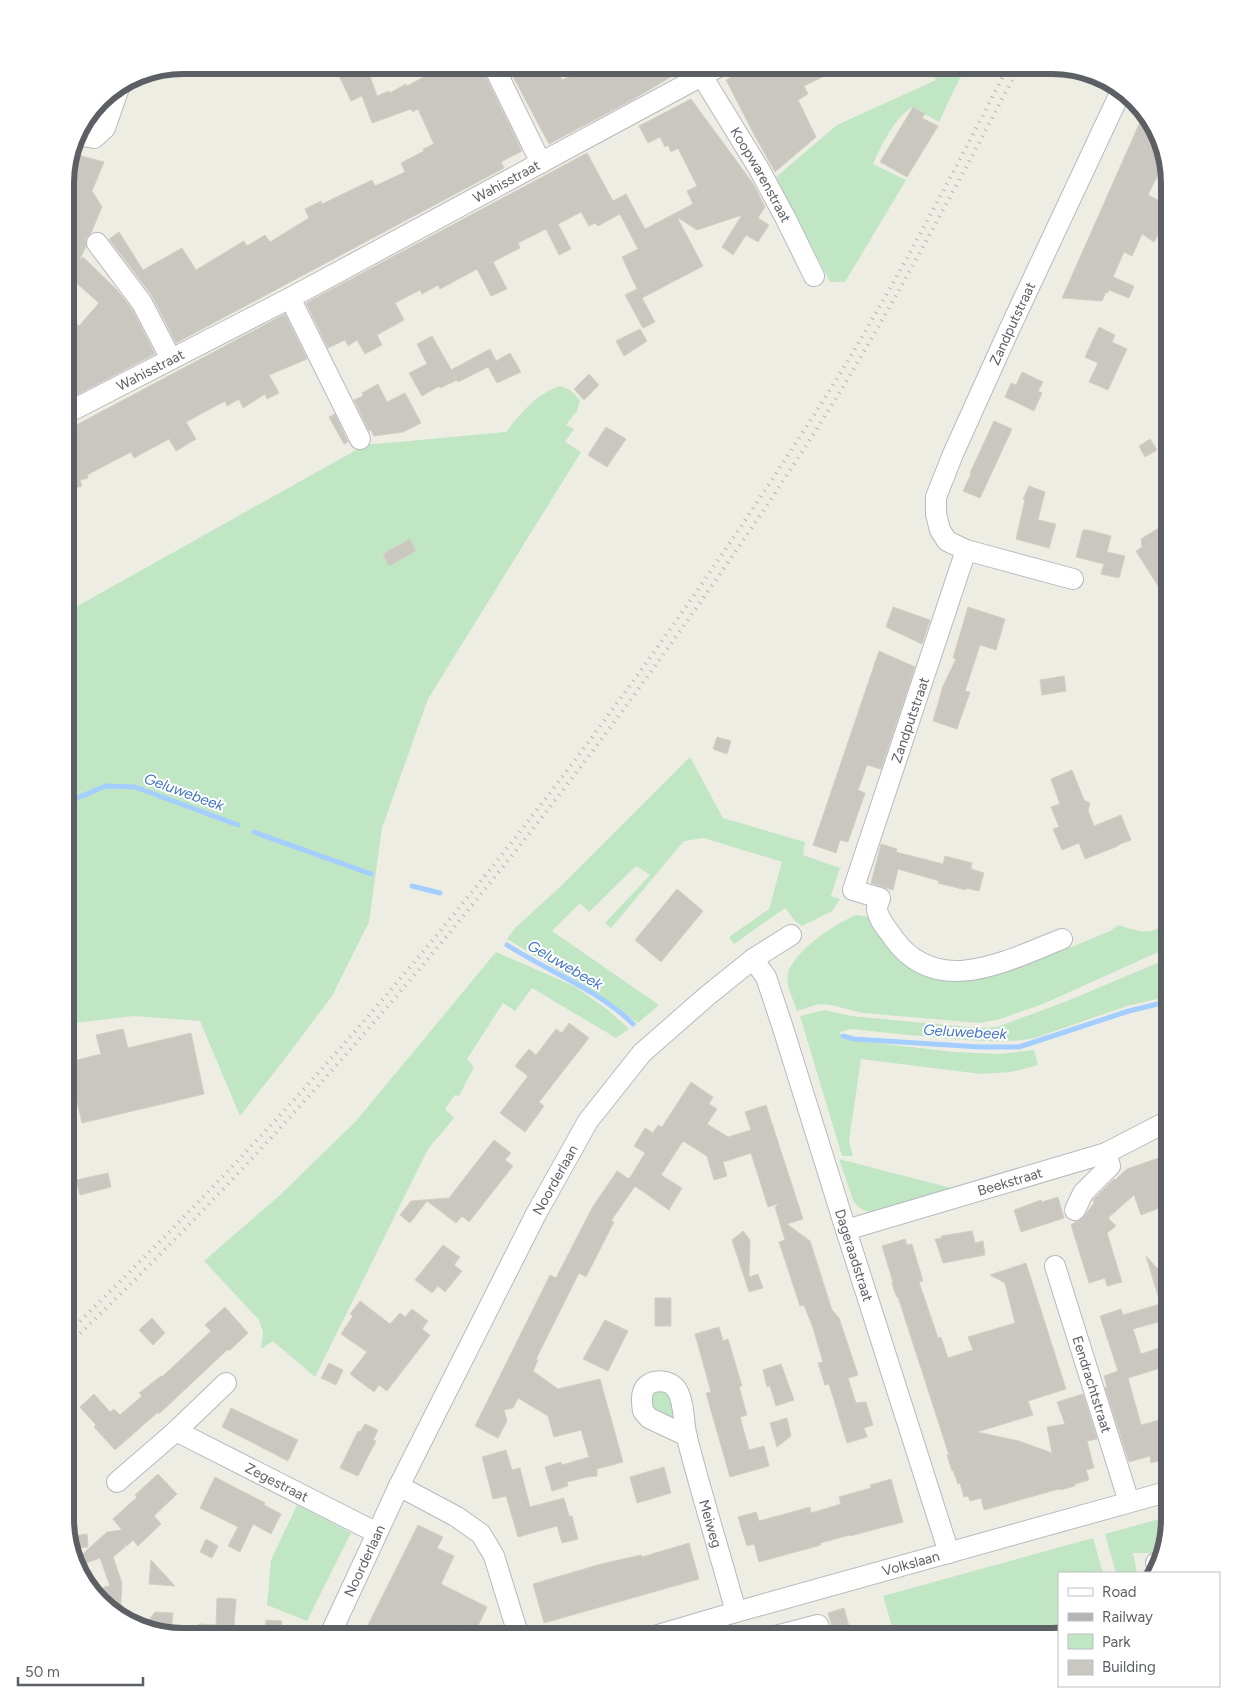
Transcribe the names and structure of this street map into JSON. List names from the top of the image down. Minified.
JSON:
{"streets":{"street":["Koopwarenstraat","Wahisstraat","Zandputstraat","Noorderlaan","Beekstraat","Dageraadstraat","Eendrachtstraat","Zegestraat","Meiweg","Volkslaan"]},"crossings":[["Koopwarenstraat","Wahisstraat"],["Noorderlaan","Dageraadstraat"],["Noorderlaan","Zegestraat"],["Beekstraat","Dageraadstraat"],["Dageraadstraat","Volkslaan"],["Eendrachtstraat","Volkslaan"],["Meiweg","Volkslaan"]],"water":["Geluwebeek"],"legend":["Road","Railway","Park","Building"],"scale_bar":"50 m"}
